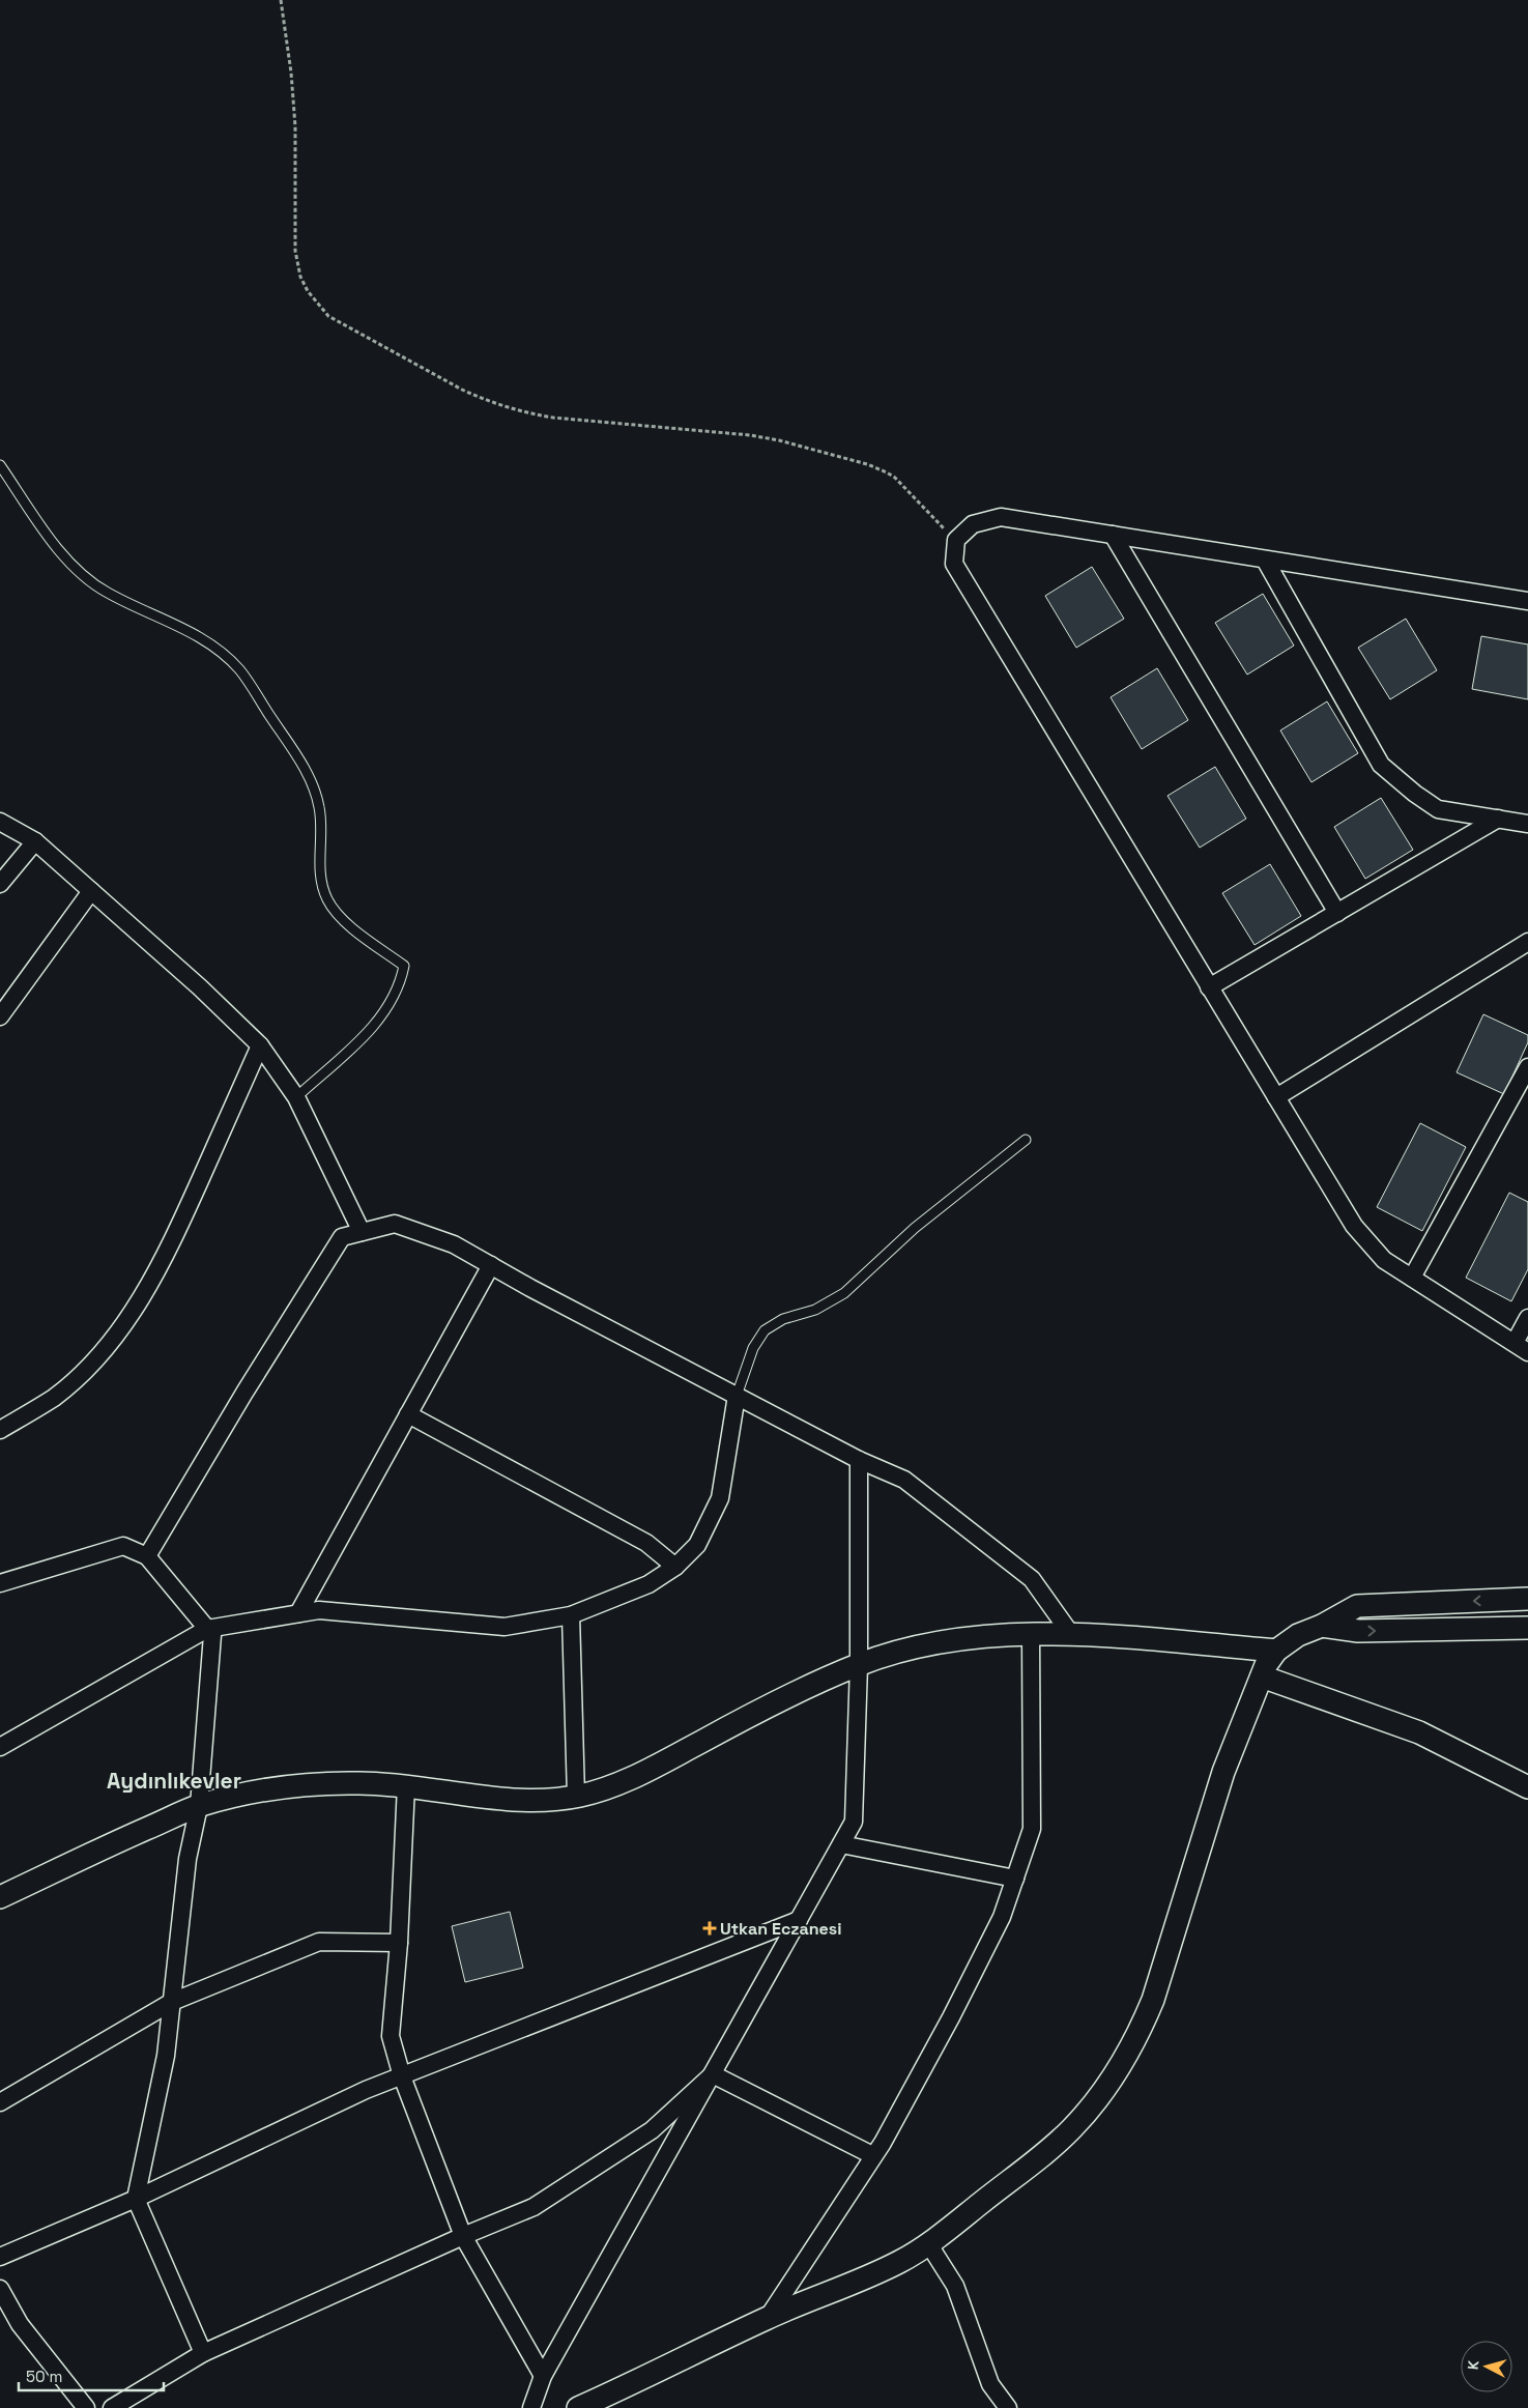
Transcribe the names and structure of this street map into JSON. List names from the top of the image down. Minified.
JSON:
{"districts":["Aydınlıkevler"],"places":{"health":["Utkan Eczanesi"]},"scale_bar":"50 m","north":"left"}
